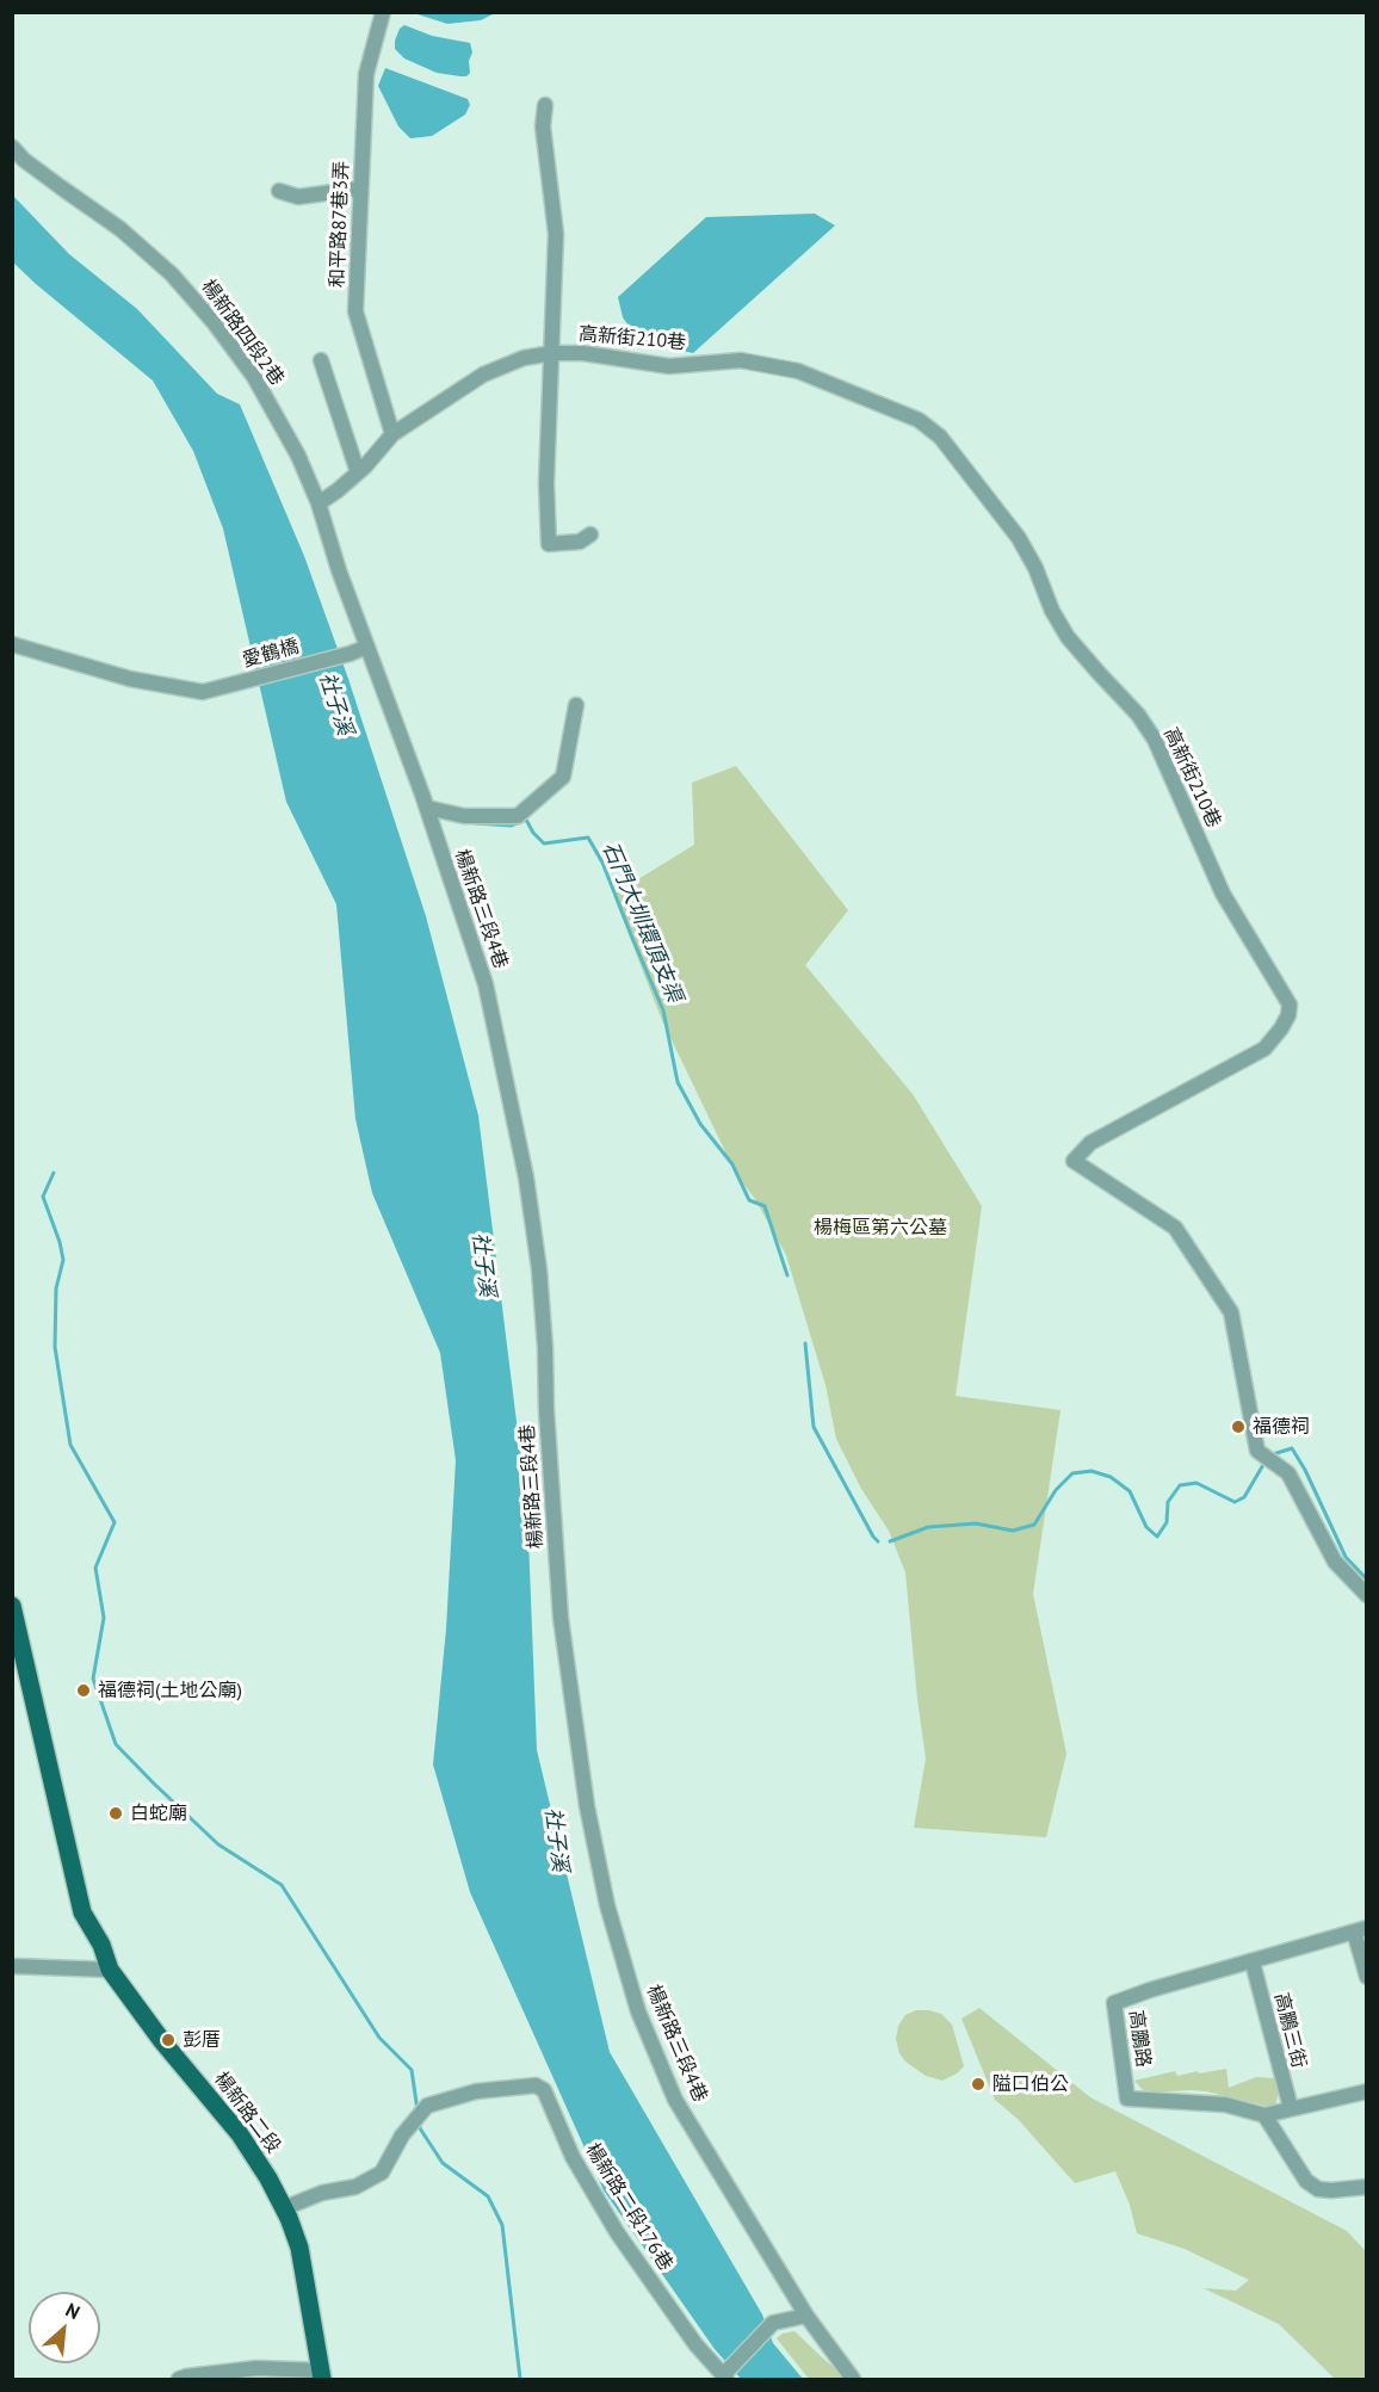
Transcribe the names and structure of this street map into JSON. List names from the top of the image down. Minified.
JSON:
{"streets":{"main road":["楊新路二段"],"street":["和平路87巷3弄","楊新路四段2巷","高新街210巷","愛鶴橋","楊新路三段4巷","高鵬三街","高鵬路","楊新路二段176巷"]},"crossings":[["和平路87巷3弄","高新街210巷"],["楊新路四段2巷","高新街210巷"],["楊新路四段2巷","愛鶴橋"],["楊新路四段2巷","楊新路三段4巷"],["愛鶴橋","楊新路三段4巷"],["高鵬三街","高鵬路"],["楊新路二段","楊新路二段176巷"]],"water":["社子溪","石門大圳環頂支渠"],"parks":["楊梅區第六公墓"],"places":["福德祠","福德祠(土地公廟)","白蛇廟","彭厝","隘口伯公"],"north":"top right"}
